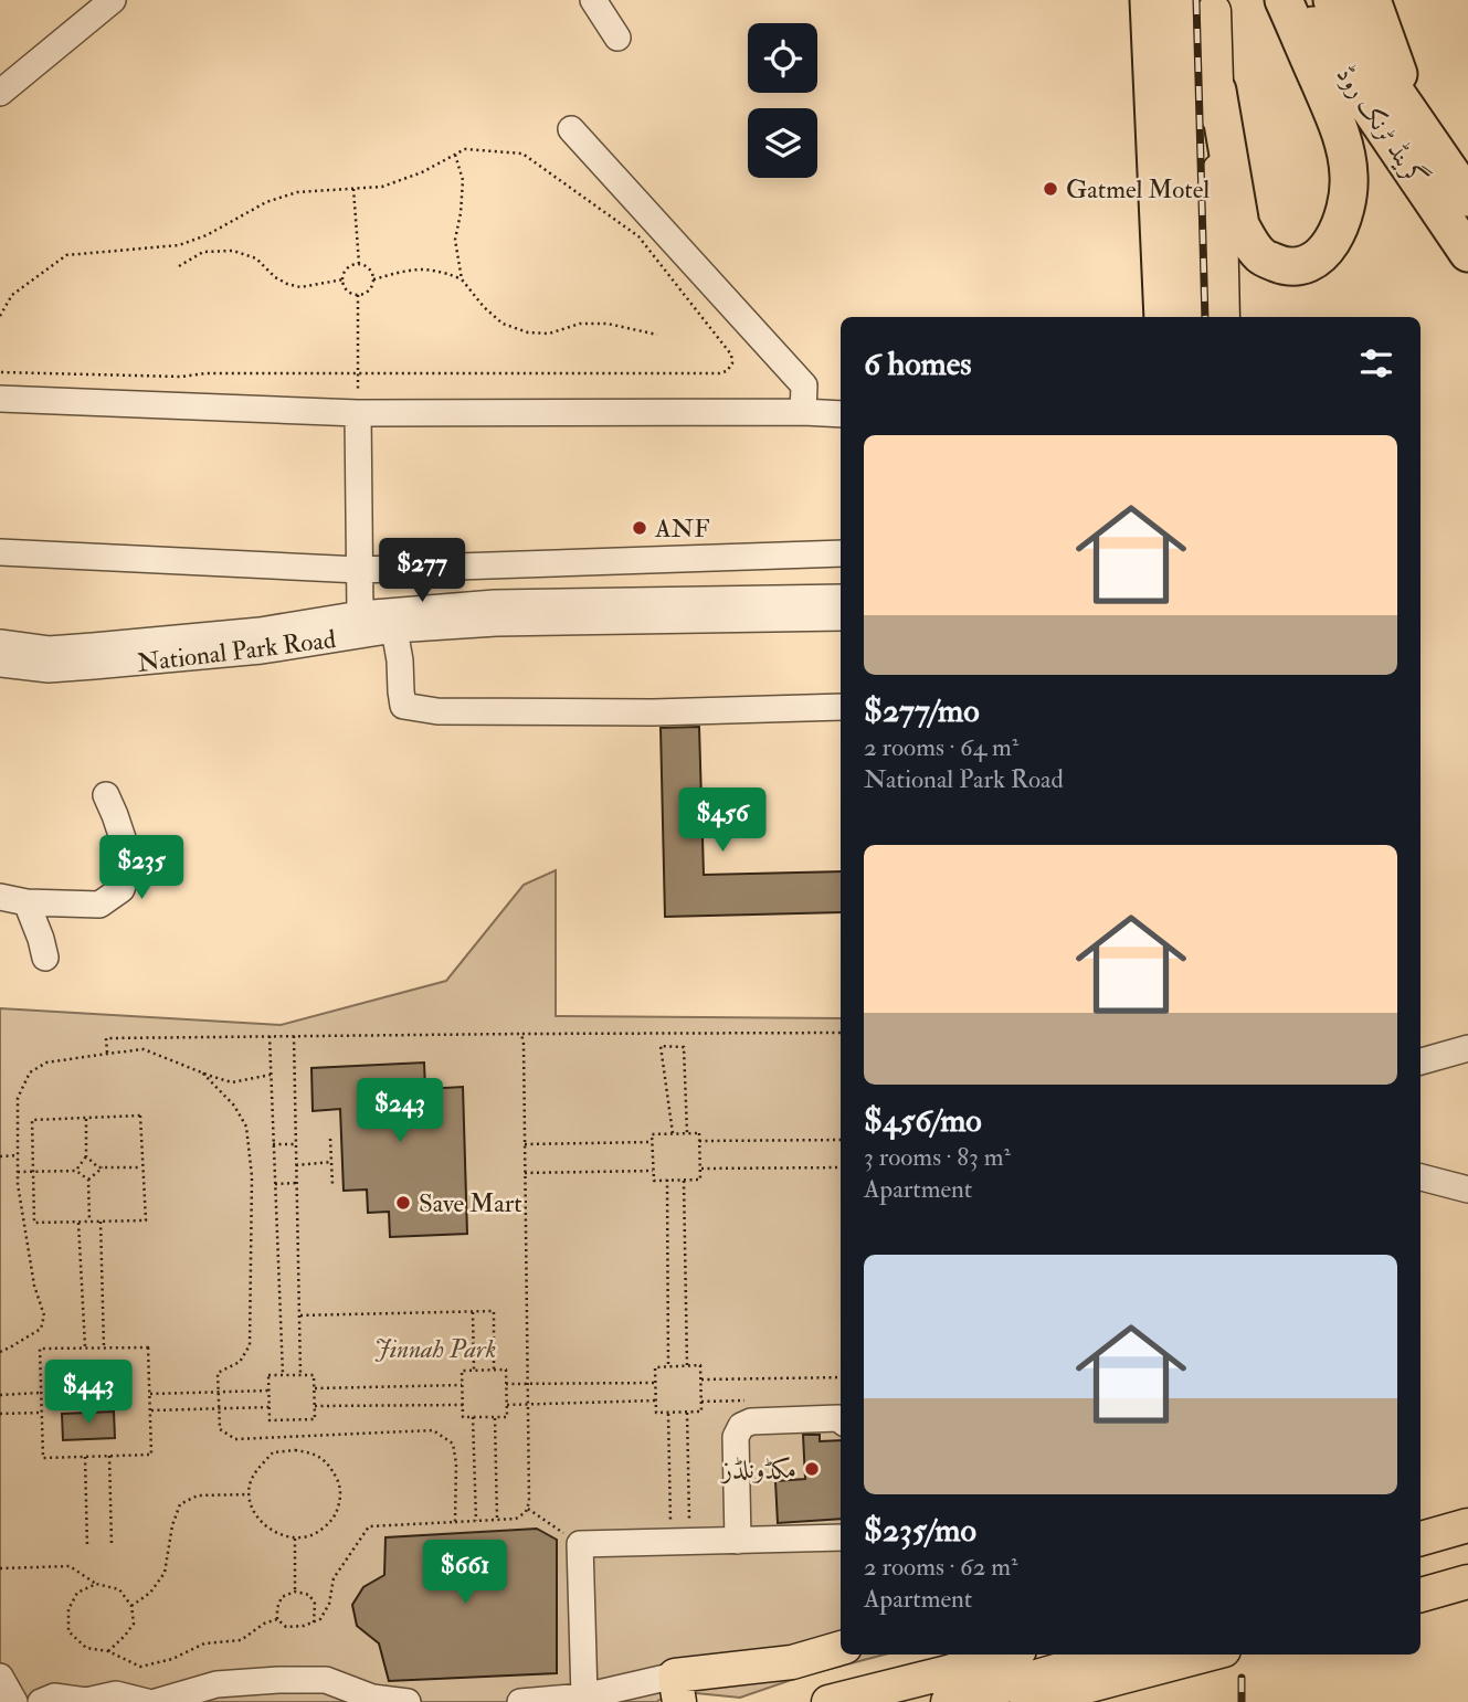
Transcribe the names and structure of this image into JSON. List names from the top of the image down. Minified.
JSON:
{"streets":{"highway":["گرینڈ ٹرنک روڈ"],"street":["National Park Road"]},"parks":["Jinnah Park"],"places":["Gatmel Motel","ANF","Save Mart","مکڈونلڈز"],"page":{"heading":"6 homes","list":[{"name":"$277/mo","note":"2 rooms · 64 m² · National Park Road"},{"name":"$456/mo","note":"3 rooms · 83 m² · Apartment"},{"name":"$235/mo","note":"2 rooms · 62 m² · Apartment"}],"price":["$277","$456","$235","$243","$443","$661"]}}
